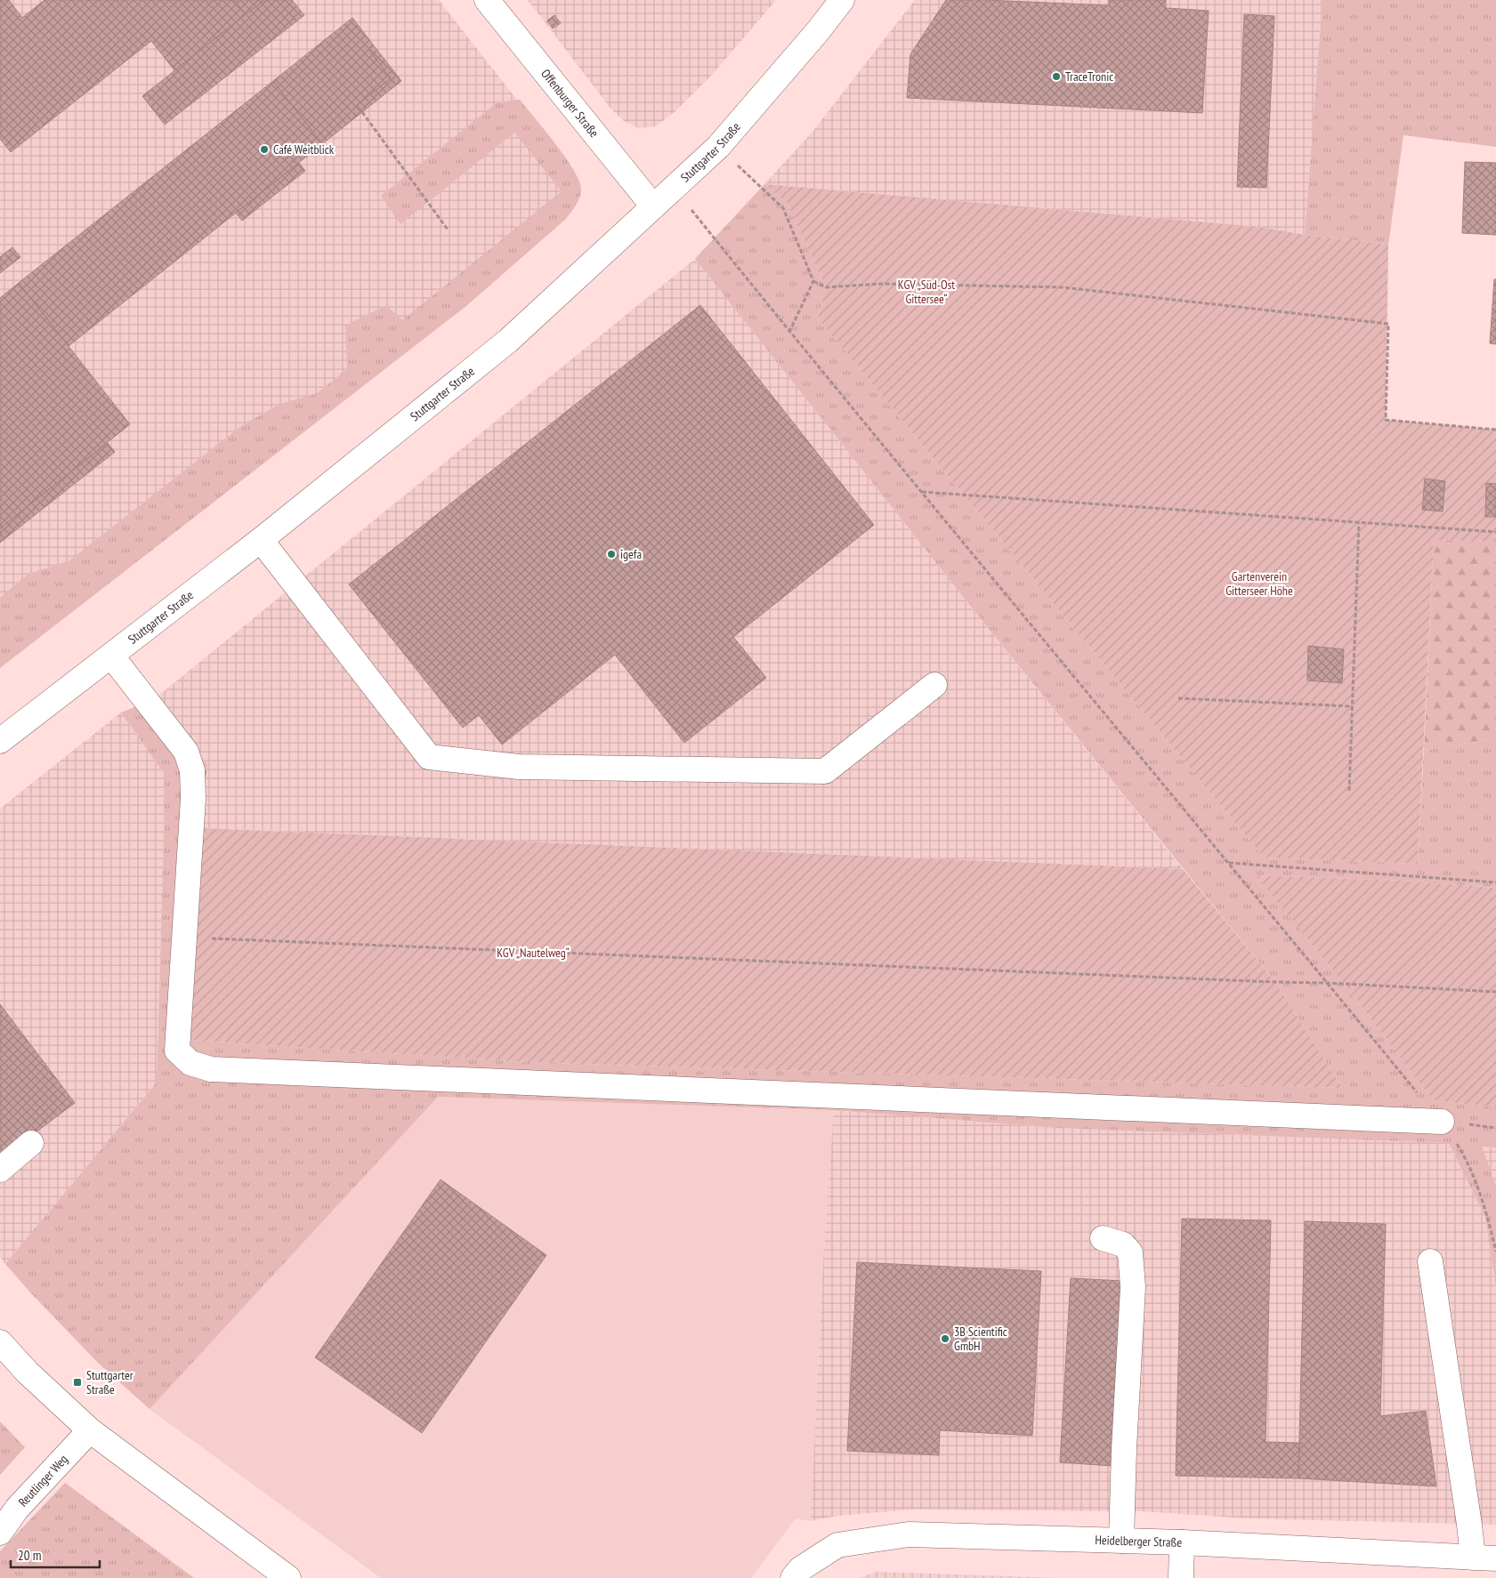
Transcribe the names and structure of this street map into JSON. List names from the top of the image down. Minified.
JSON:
{"streets":{"main road":["Offenburger Straße","Stuttgarter Straße","Reutlinger Weg","Heidelberger Straße"]},"crossings":[["Offenburger Straße","Stuttgarter Straße"]],"parks":["KGV „Süd-Ost Gittersee“","Gartenverein Gitterseer Höhe","KGV „Nautelweg“"],"places":{"other":["TraceTronic","Café Weitblick","igefa","3B Scientific GmbH"],"transit":["Stuttgarter Straße"]},"scale_bar":"20 m"}
